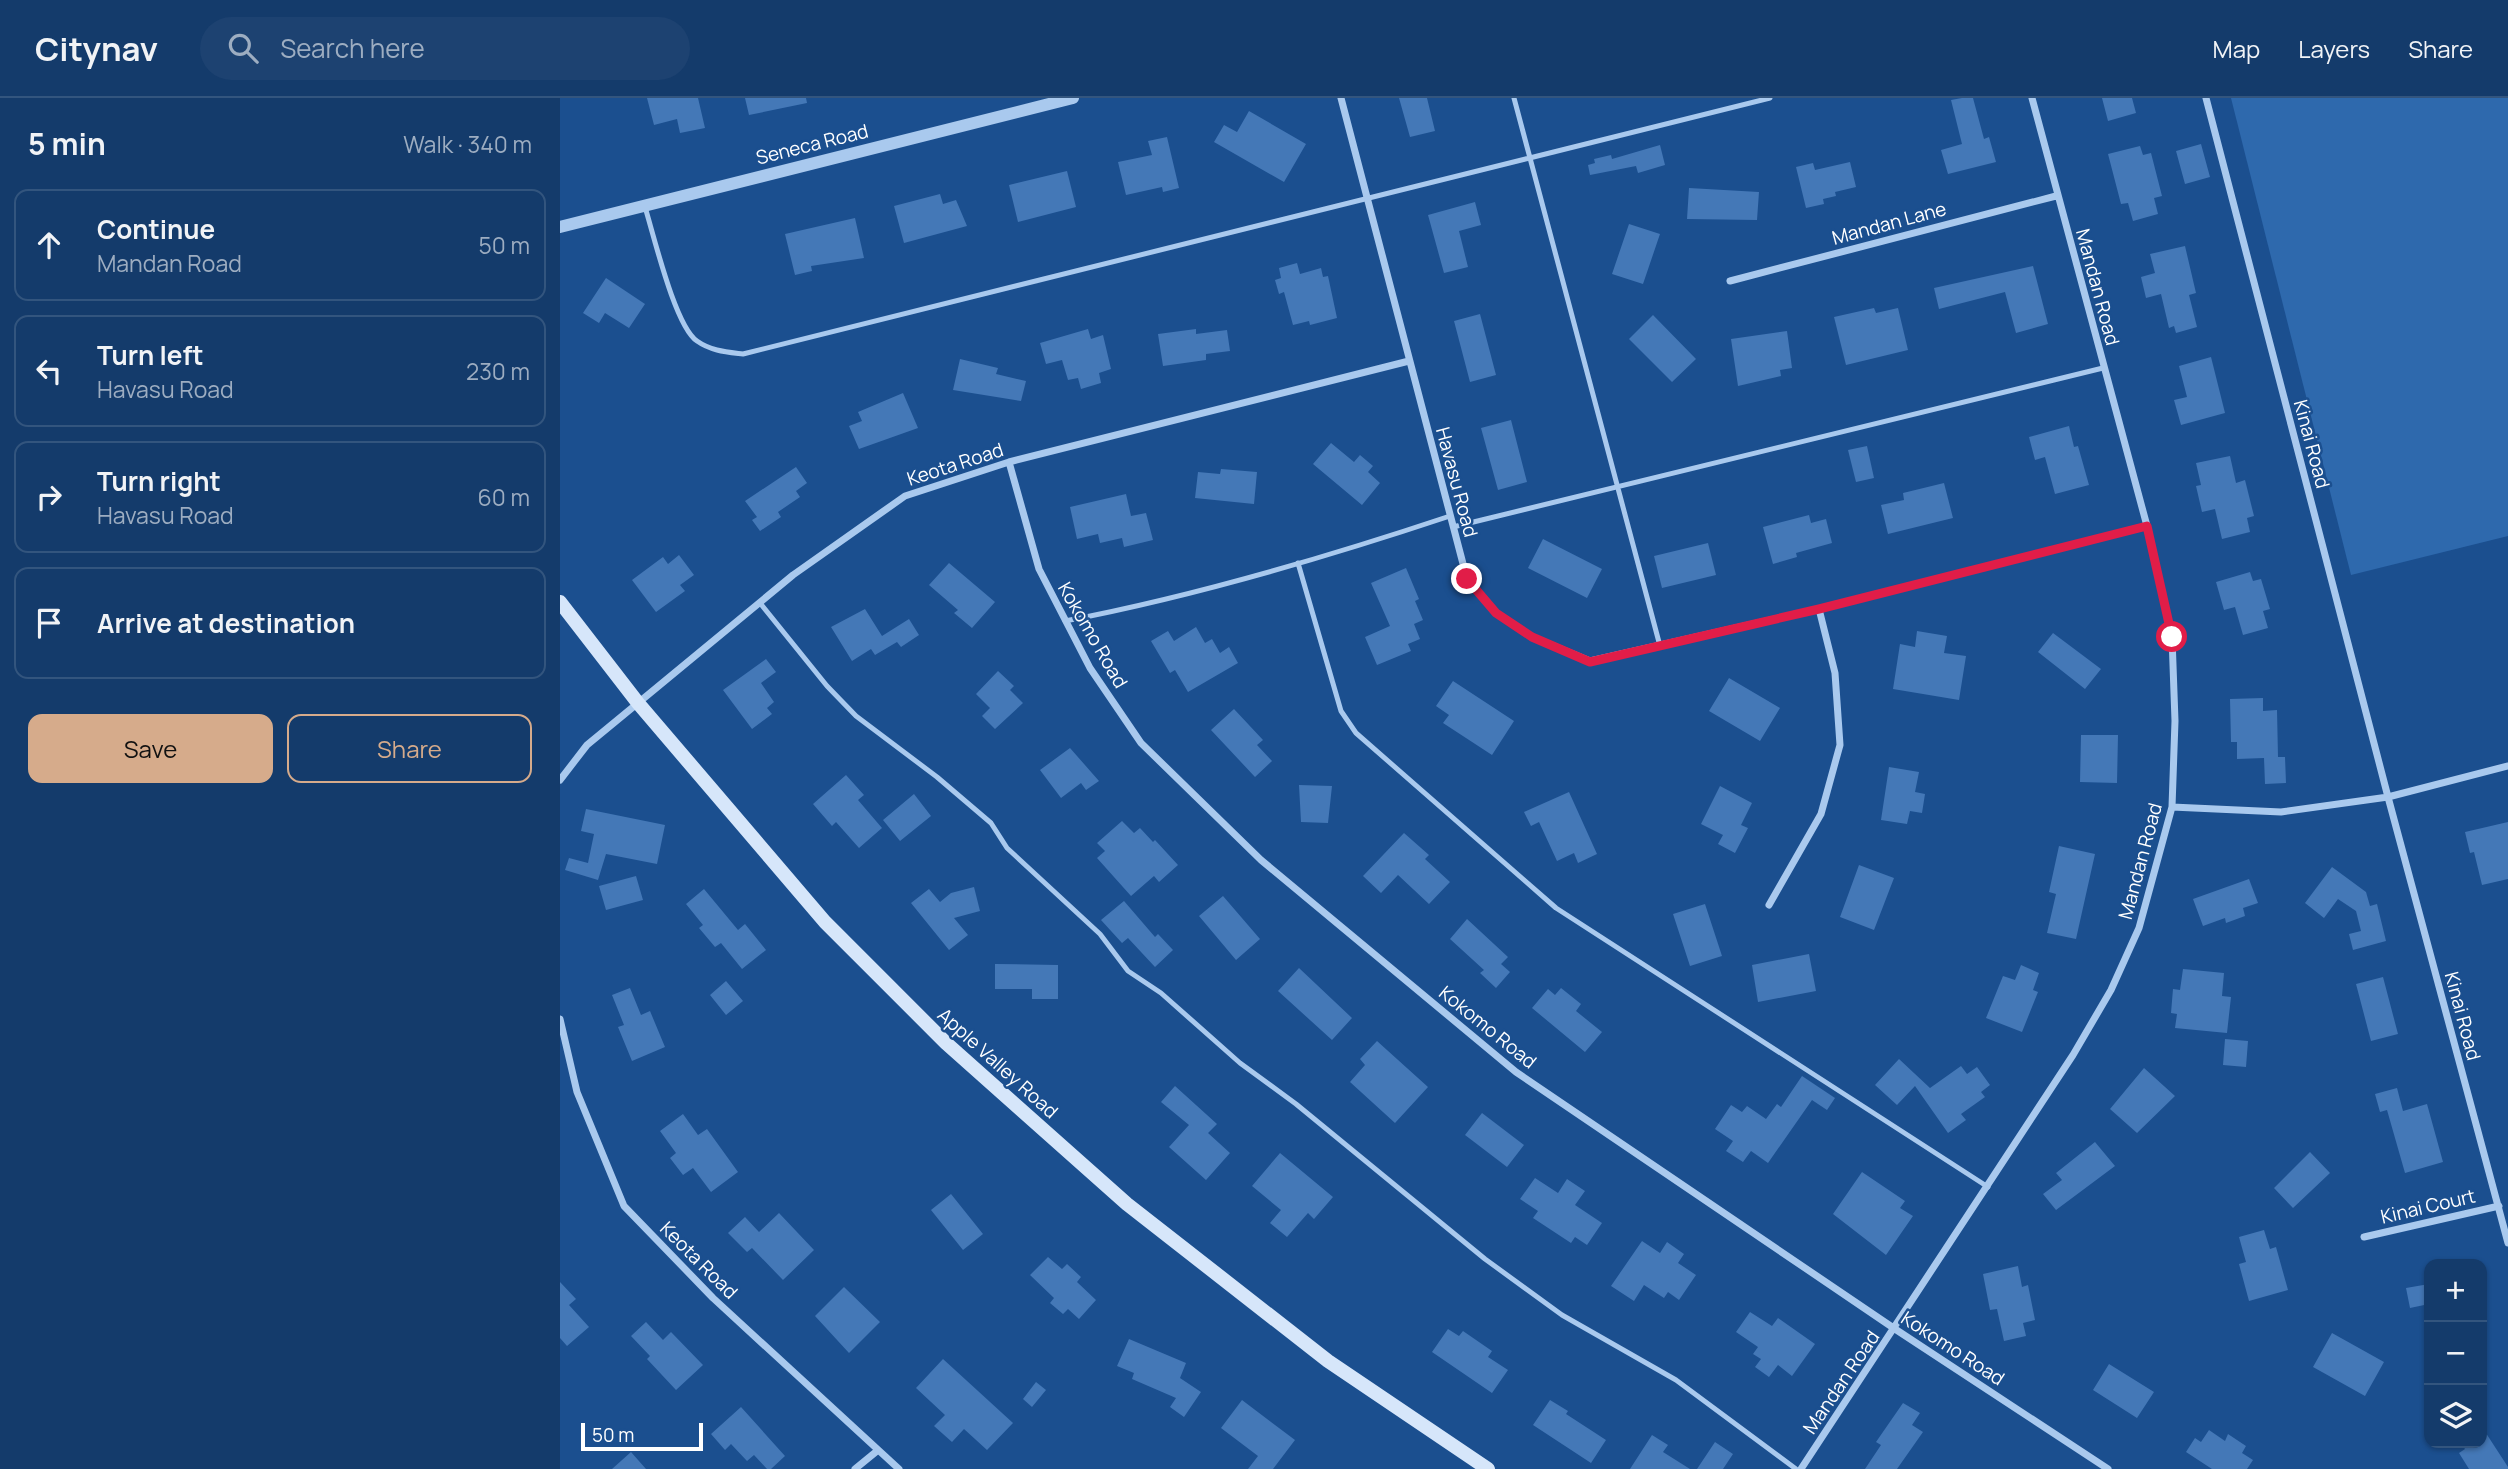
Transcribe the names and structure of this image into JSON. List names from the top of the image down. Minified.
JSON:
{"streets":{"main road":["Apple Valley Road"],"street":["Seneca Road","Mandan Lane","Mandan Road","Kinai Road","Keota Road","Havasu Road","Kokomo Road","Kinai Court"]},"crossings":[["Mandan Lane","Mandan Road"],["Mandan Road","Havasu Road"],["Mandan Road","Kokomo Road"],["Kinai Road","Kinai Court"],["Keota Road","Havasu Road"],["Keota Road","Kokomo Road"],["Keota Road","Apple Valley Road"]],"scale_bar":"50 m","page":{"header":"Citynav","search":"Search here","nav":["Map","Layers","Share"],"heading":["5 min","Walk · 340 m"],"list":[["Continue","Mandan Road","50 m"],["Turn left","Havasu Road","230 m"],["Turn right","Havasu Road","60 m"],"Arrive at destination"],"buttons":["Save","Share"],"map_buttons":["+","−"],"scale":"50 m"}}
